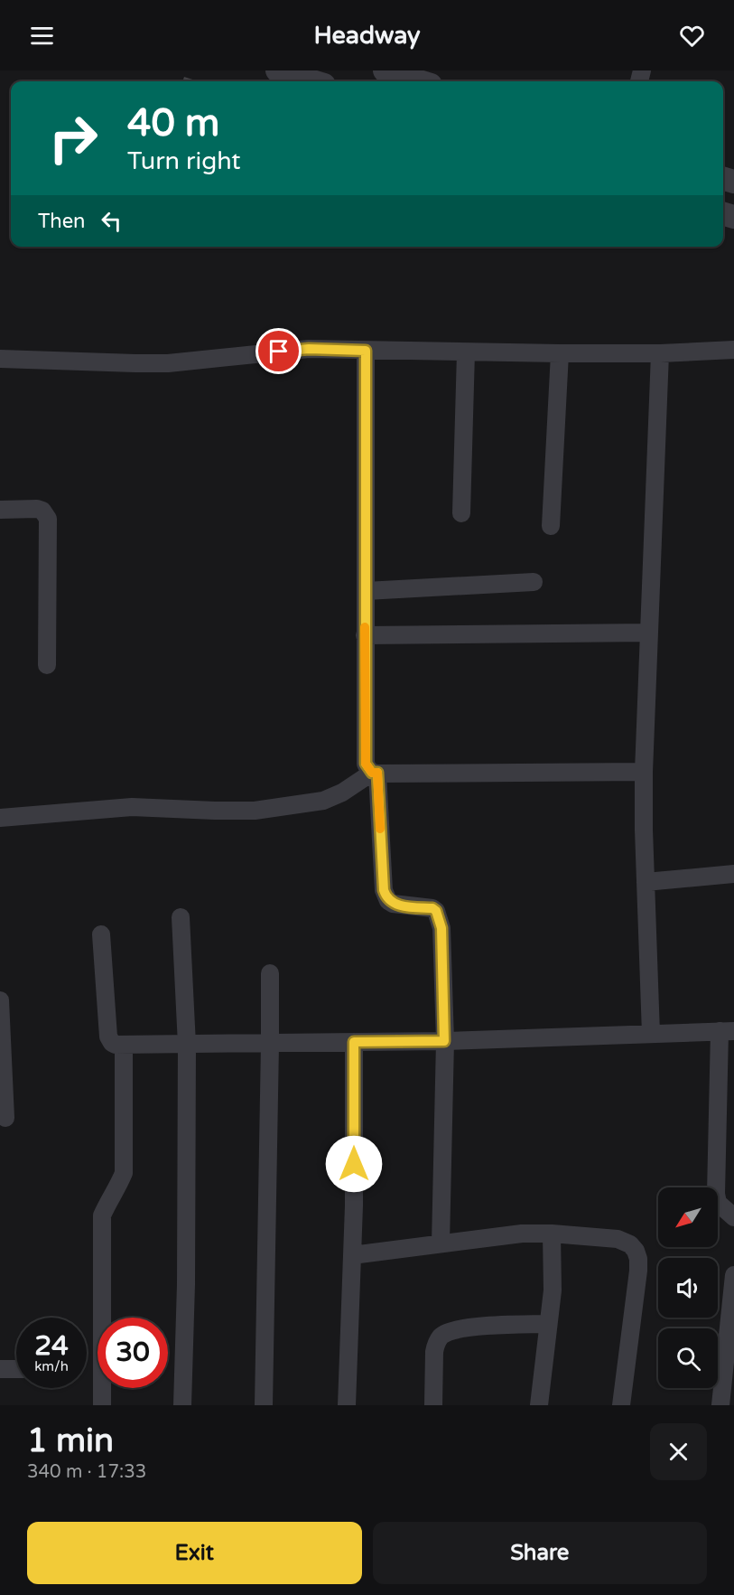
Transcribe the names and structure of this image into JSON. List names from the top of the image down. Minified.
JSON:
{"north":"bottom left","page":{"header":"Headway","turn":["40 m","Turn right"],"then":"Then","speed":"24 km/h","limit":"30","heading":["1 min","340 m · 17:33"],"buttons":["Exit","Share"]}}
